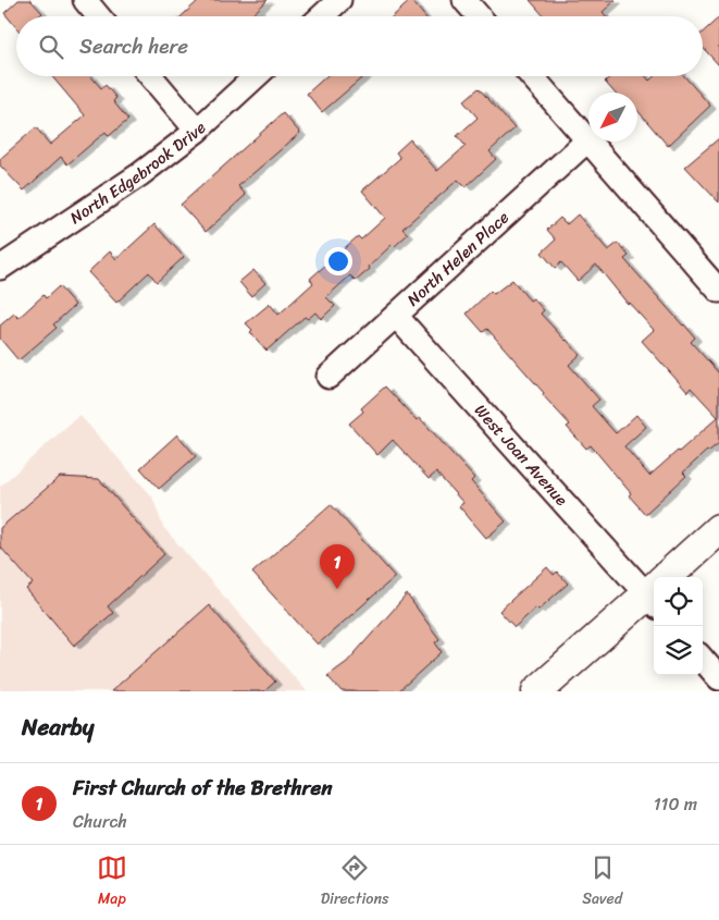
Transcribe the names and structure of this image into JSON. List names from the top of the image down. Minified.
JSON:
{"streets":{"street":["North Edgebrook Drive","North Helen Place","West Joan Avenue"]},"crossings":[["North Helen Place","West Joan Avenue"]],"north":"bottom left","page":{"search":"Search here","pins":"1","heading":"Nearby","list":[{"mark":"1","name":"First Church of the Brethren","note":"Church","value":"110 m"}],"nav":["Map","Directions","Saved"]}}
